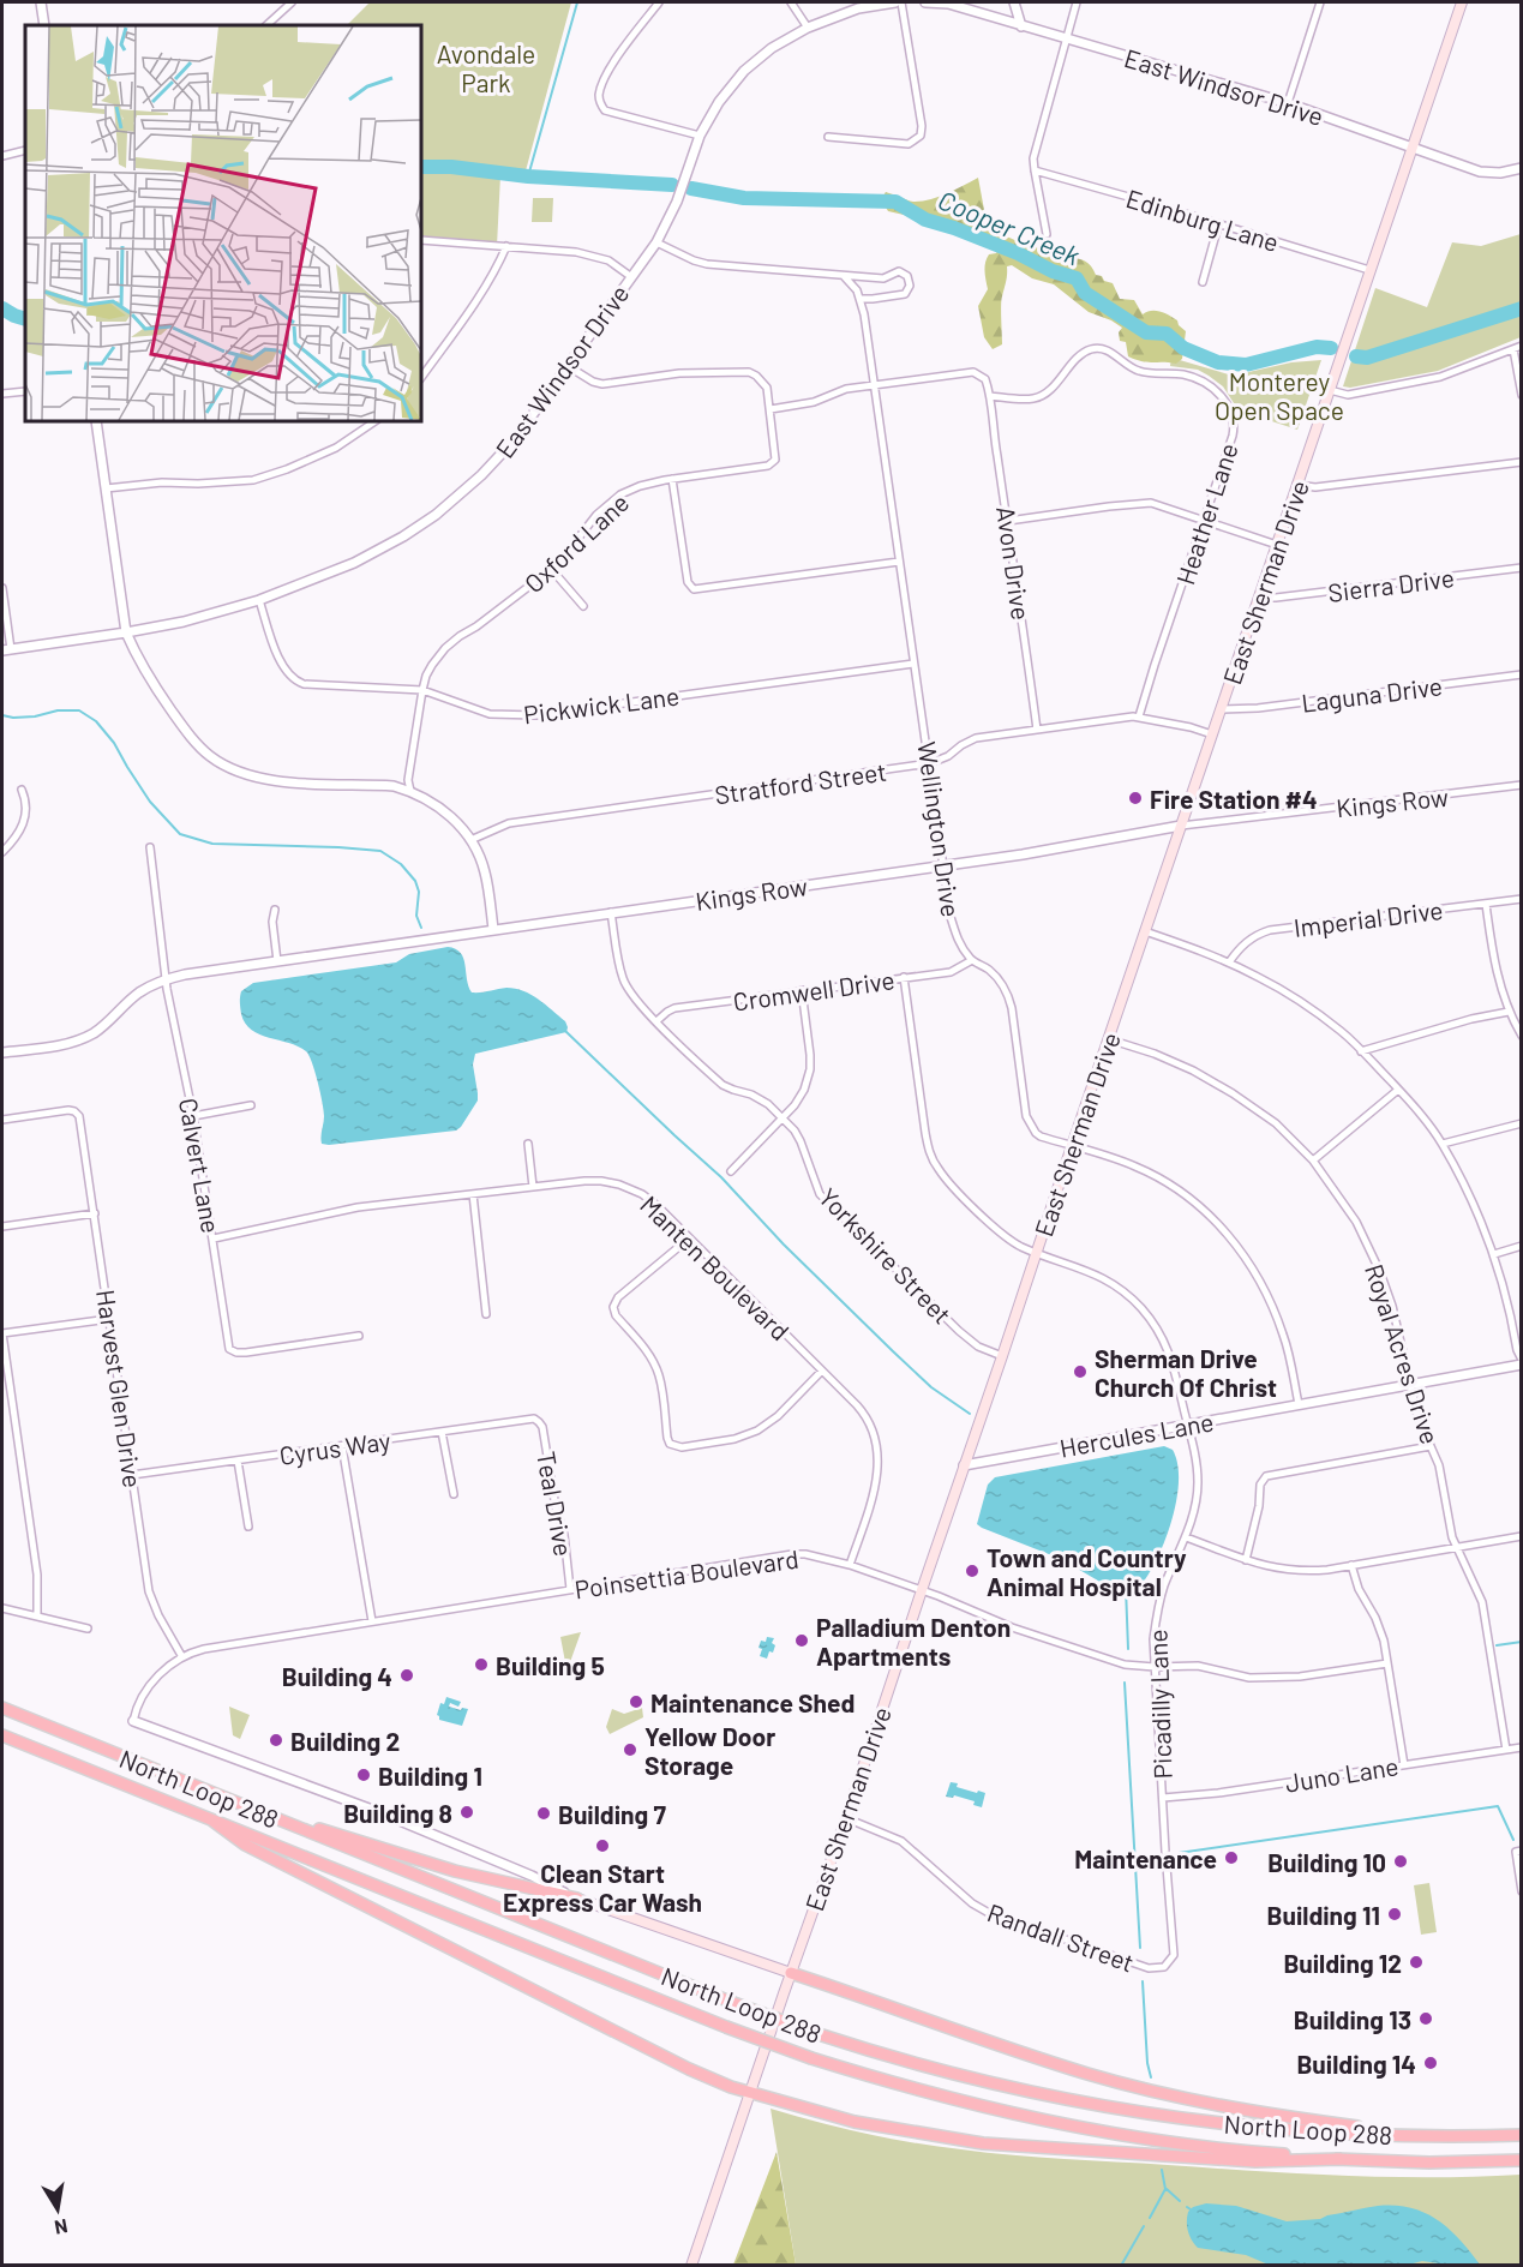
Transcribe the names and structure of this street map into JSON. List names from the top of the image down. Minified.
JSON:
{"streets":{"highway":["North Loop 288"],"main road":["East Sherman Drive"],"street":["East Windsor Drive","Edinburg Lane","Heather Lane","Oxford Lane","Avon Drive","Sierra Drive","Laguna Drive","Pickwick Lane","Stratford Street","Kings Row","Wellington Drive","Imperial Drive","Cromwell Drive","Calvert Lane","Yorkshire Street","Manten Boulevard","Royal Acres Drive","Harvest Glen Drive","Hercules Lane","Cyrus Way","Teal Drive","Poinsettia Boulevard","Picadilly Lane","Juno Lane","Randall Street"]},"crossings":[["East Windsor Drive","East Sherman Drive"],["East Windsor Drive","Pickwick Lane"],["Edinburg Lane","East Sherman Drive"],["Heather Lane","Avon Drive"],["Heather Lane","Stratford Street"],["Oxford Lane","Pickwick Lane"],["Avon Drive","Stratford Street"],["East Sherman Drive","Sierra Drive"],["East Sherman Drive","Laguna Drive"],["East Sherman Drive","Stratford Street"],["East Sherman Drive","Kings Row"],["East Sherman Drive","Wellington Drive"],["East Sherman Drive","Yorkshire Street"],["East Sherman Drive","Royal Acres Drive"],["East Sherman Drive","Hercules Lane"],["East Sherman Drive","Poinsettia Boulevard"],["East Sherman Drive","Picadilly Lane"],["East Sherman Drive","North Loop 288"],["East Sherman Drive","Randall Street"],["Pickwick Lane","Wellington Drive"],["Stratford Street","Wellington Drive"],["Kings Row","Wellington Drive"],["Kings Row","Calvert Lane"],["Kings Row","Yorkshire Street"],["Wellington Drive","Cromwell Drive"],["Wellington Drive","Hercules Lane"],["Cromwell Drive","Yorkshire Street"],["Cromwell Drive","Picadilly Lane"],["Calvert Lane","Manten Boulevard"],["Manten Boulevard","Poinsettia Boulevard"],["Royal Acres Drive","Hercules Lane"],["Royal Acres Drive","Juno Lane"],["Harvest Glen Drive","Cyrus Way"],["Harvest Glen Drive","Poinsettia Boulevard"],["Hercules Lane","Picadilly Lane"],["Cyrus Way","Teal Drive"],["Teal Drive","Poinsettia Boulevard"],["Poinsettia Boulevard","Picadilly Lane"],["Poinsettia Boulevard","North Loop 288"],["Picadilly Lane","Juno Lane"],["Picadilly Lane","Randall Street"]],"water":["Cooper Creek"],"parks":["Avondale Park","Monterey Open Space"],"places":["Fire Station #4","Sherman Drive Church Of Christ","Town and Country Animal Hospital","Palladium Denton Apartments","Building 5","Building 4","Maintenance Shed","Building 2","Yellow Door Storage","Building 1","Building 8","Building 7","Clean Start Express Car Wash","Maintenance","Building 10","Building 11","Building 12","Building 13","Building 14"],"north":"bottom"}
